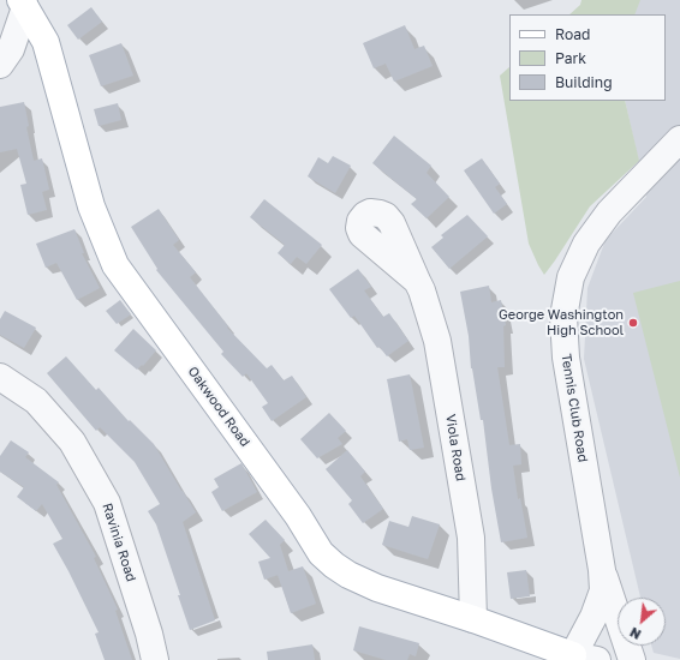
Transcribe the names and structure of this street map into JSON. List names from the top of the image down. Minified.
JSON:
{"streets":{"main road":["Oakwood Road"],"street":["Tennis Club Road","Viola Road","Ravinia Road"]},"crossings":[["Oakwood Road","Tennis Club Road"],["Oakwood Road","Viola Road"]],"places":["George Washington High School"],"legend":["Road","Park","Building"],"north":"bottom left"}
